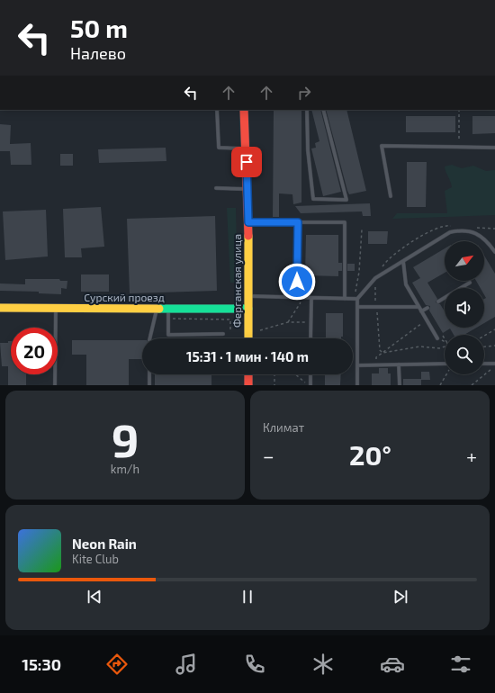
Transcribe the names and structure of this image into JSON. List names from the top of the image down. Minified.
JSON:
{"streets":{"street":["Ферганская улица","Сурский проезд"]},"crossings":[["Ферганская улица","Сурский проезд"]],"north":"top right","page":{"turn":["50 m","Налево"],"limit":"20","trip":"15:31 · 1 мин · 140 m","tile":[["9","km/h"],"Климат"],"heat":["−","20°","+"],"song":["Neon Rain","Kite Club"],"tabs":"15:30"}}
